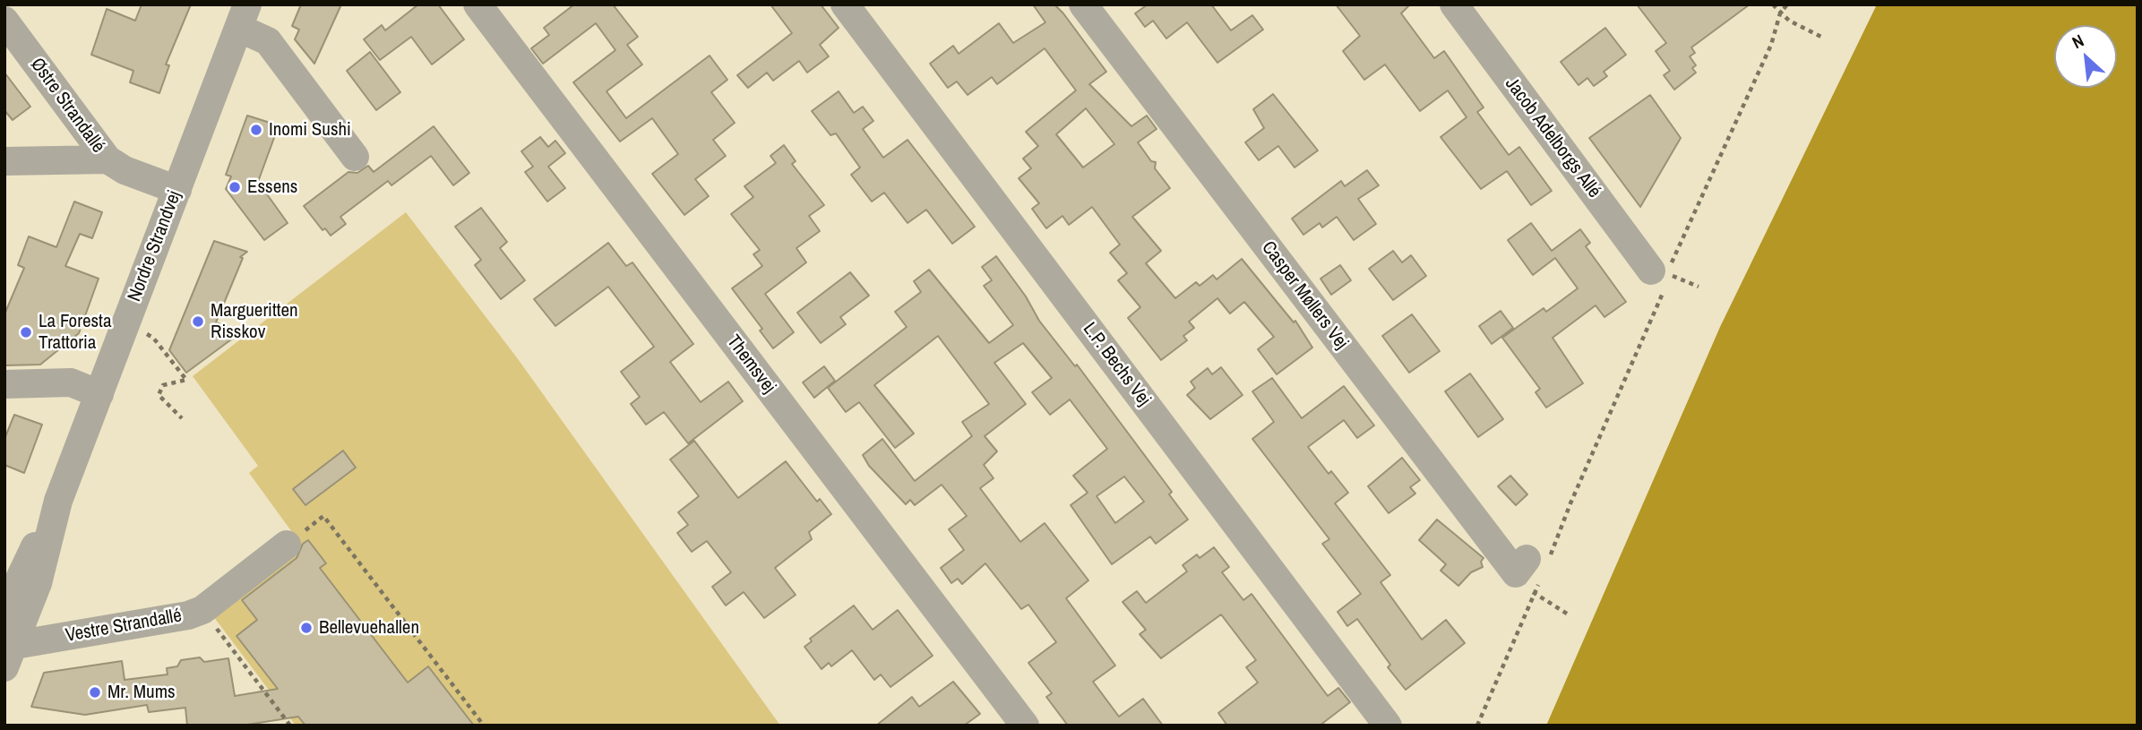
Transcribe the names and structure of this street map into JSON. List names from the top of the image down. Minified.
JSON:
{"streets":{"street":["Østre Strandallé","Jacob Adelborgs Allé","Nordre Strandvej","Casper Møllers Vej","Themsvej","L.P. Bechs Vej","Vestre Strandallé"]},"crossings":[["Østre Strandallé","Nordre Strandvej"],["Nordre Strandvej","Vestre Strandallé"]],"places":["Inomi Sushi","Essens","Margueritten Risskov","La Foresta Trattoria","Bellevuehallen","Mr. Mums"],"north":"top left"}
